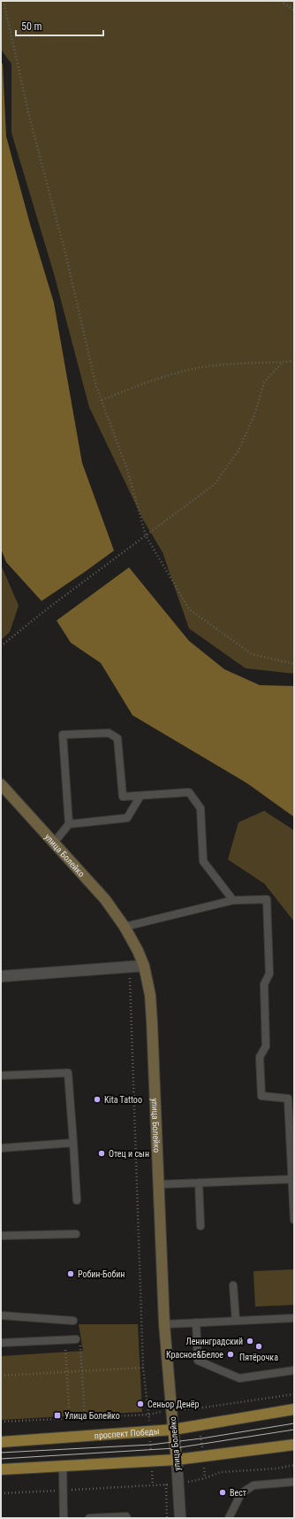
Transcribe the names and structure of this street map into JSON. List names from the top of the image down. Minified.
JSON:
{"streets":{"main road":["улица Болейко","проспект Победы"]},"crossings":[["улица Болейко","проспект Победы"]],"places":{"other":["Kita Tattoo","Отец и сын","Робин-Бобин","Ленинградский","Пятёрочка","Красное&Белое","Сеньор Денёр","Вест"],"transit":["Улица Болейко"]},"scale_bar":"50 m"}
